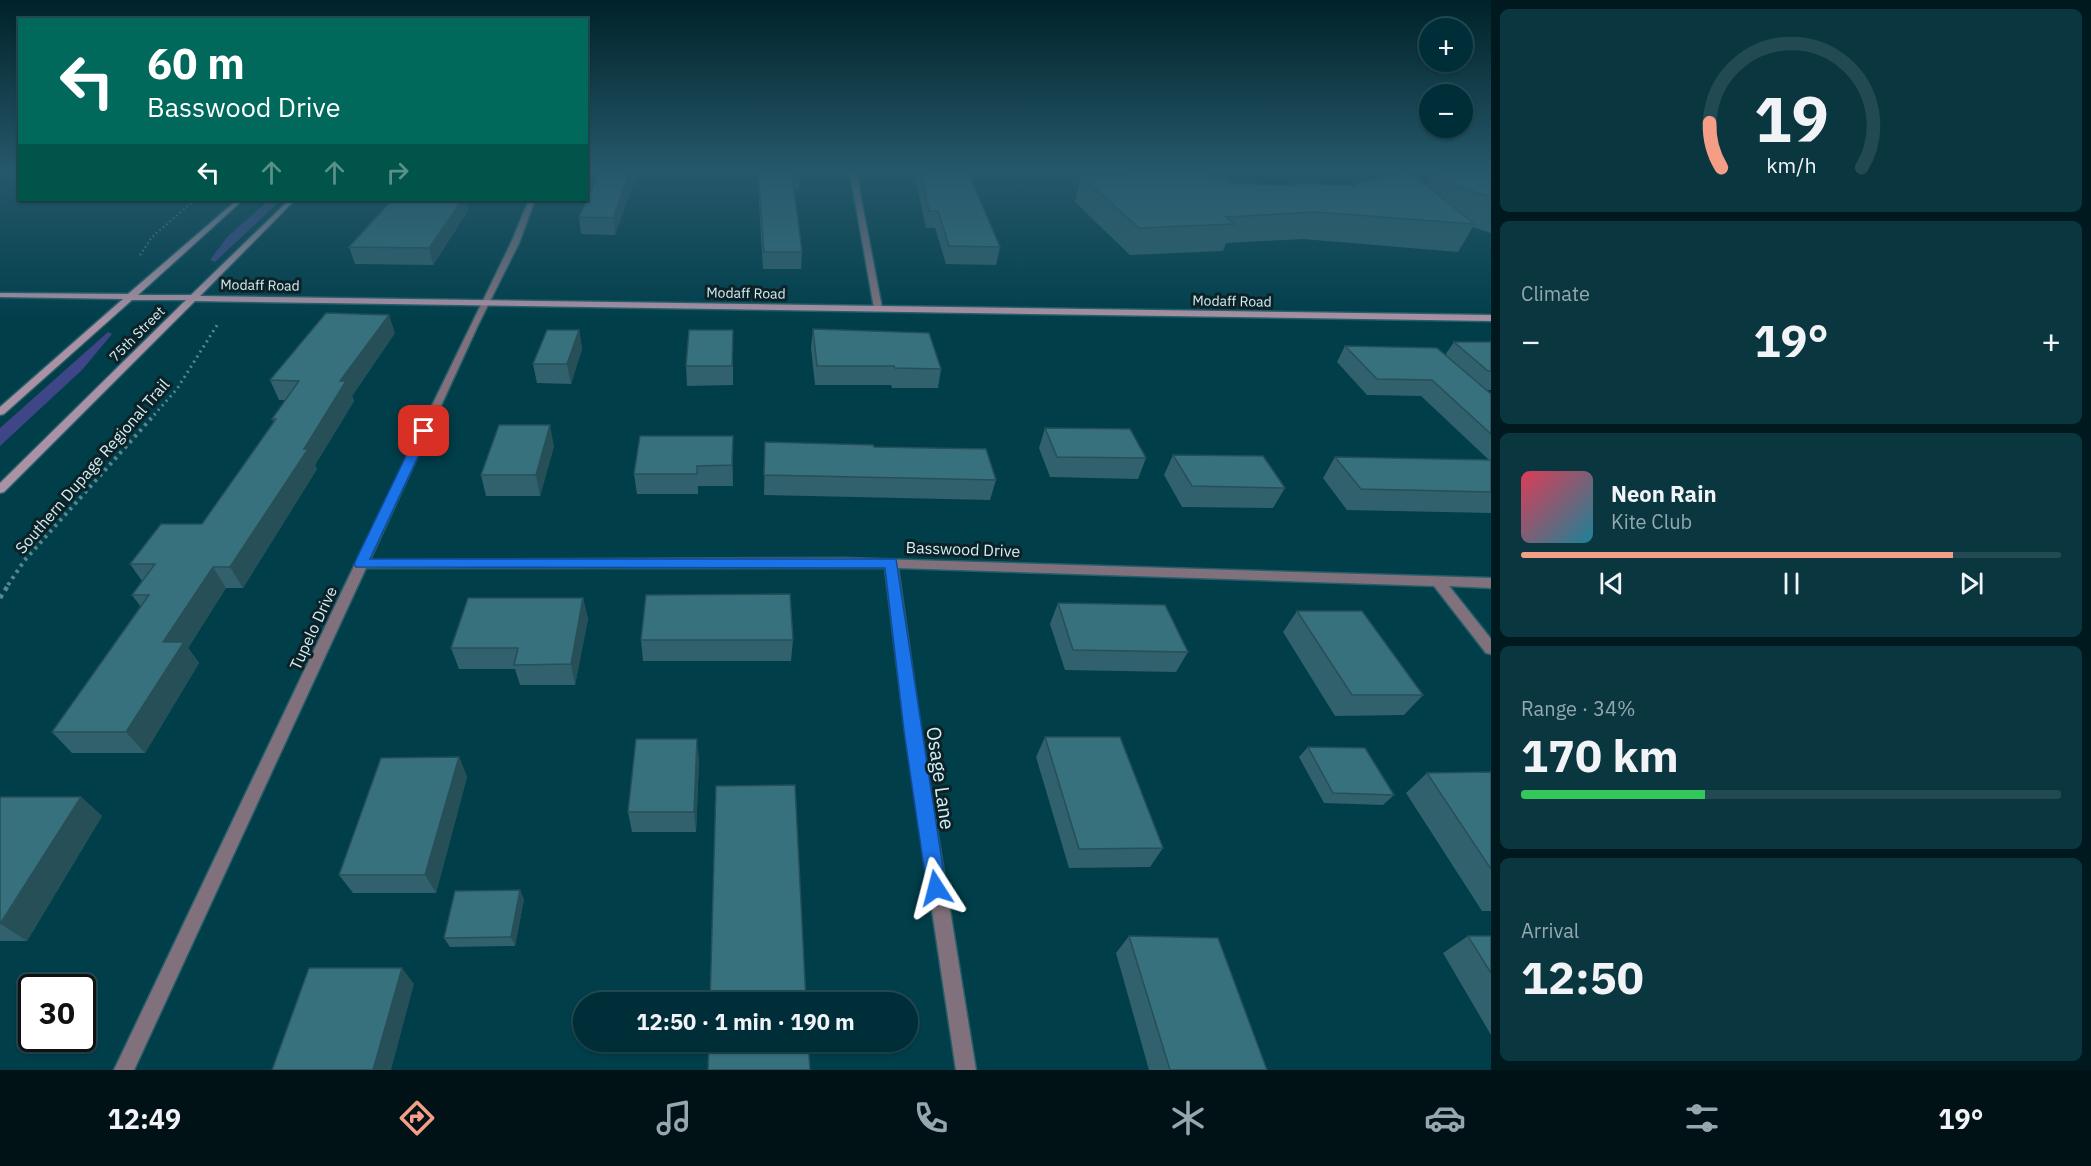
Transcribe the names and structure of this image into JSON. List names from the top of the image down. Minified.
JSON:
{"streets":{"street":["Modaff Road","75th Street","Basswood Drive","Tupelo Drive","Osage Lane"],"path":["Southern Dupage Regional Trail"]},"crossings":[["Modaff Road","75th Street"],["Modaff Road","Tupelo Drive"],["Basswood Drive","Tupelo Drive"],["Basswood Drive","Osage Lane"]],"page":{"map_buttons":["+","−"],"turn":["60 m","Basswood Drive"],"tile":["Climate",["Range · 34%","170 km"],["Arrival","12:50"]],"heat":["−","19°","+"],"song":["Neon Rain","Kite Club"],"limit":"30","trip":"12:50 · 1 min · 190 m","tabs":["12:49","19°"],"gauge":["19","km/h"]}}
